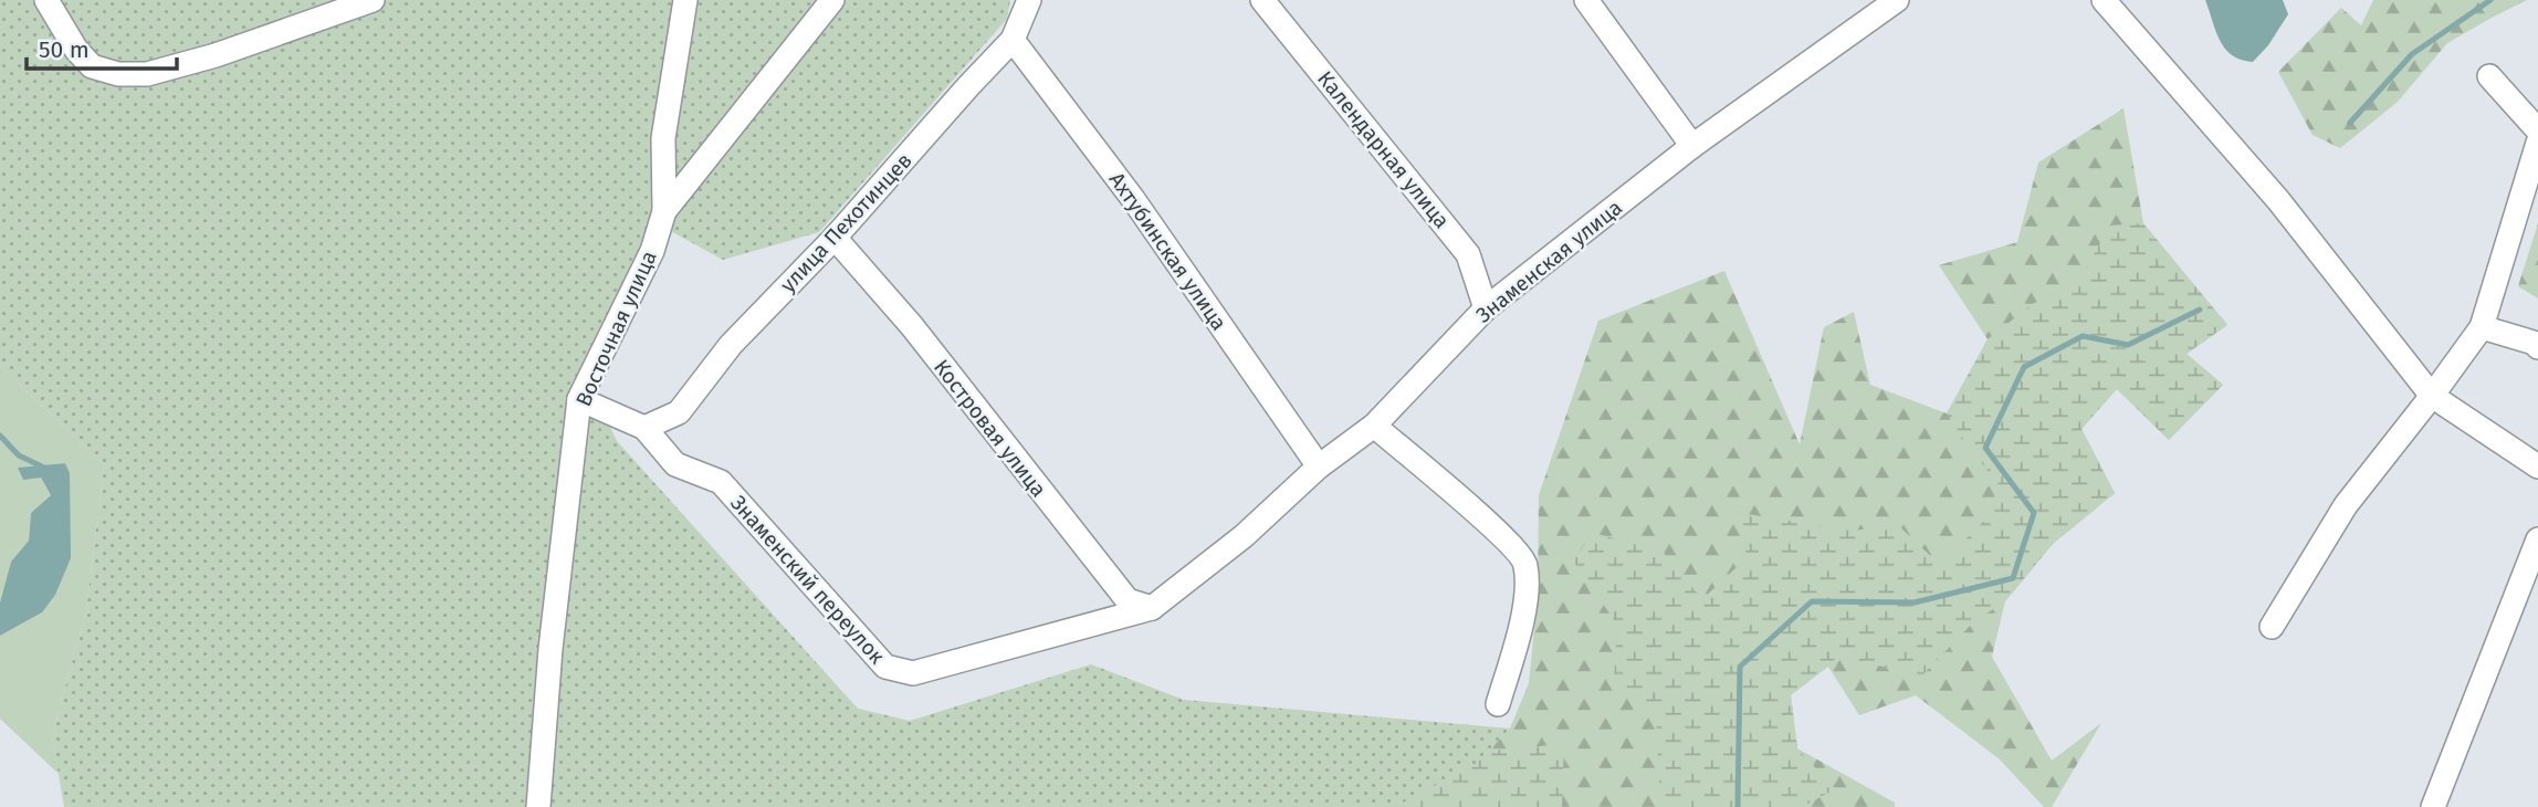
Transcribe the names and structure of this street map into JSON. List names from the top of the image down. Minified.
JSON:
{"streets":{"street":["Календарная улица","улица Пехотинцев","Ахтубинская улица","Знаменская улица","Восточная улица","Костровая улица","Знаменский переулок"]},"crossings":[["Календарная улица","Знаменская улица"],["улица Пехотинцев","Ахтубинская улица"],["улица Пехотинцев","Костровая улица"],["улица Пехотинцев","Знаменский переулок"],["Ахтубинская улица","Знаменская улица"],["Знаменская улица","Костровая улица"],["Знаменская улица","Знаменский переулок"],["Восточная улица","Знаменский переулок"],["Костровая улица","Знаменский переулок"]],"scale_bar":"50 m"}
